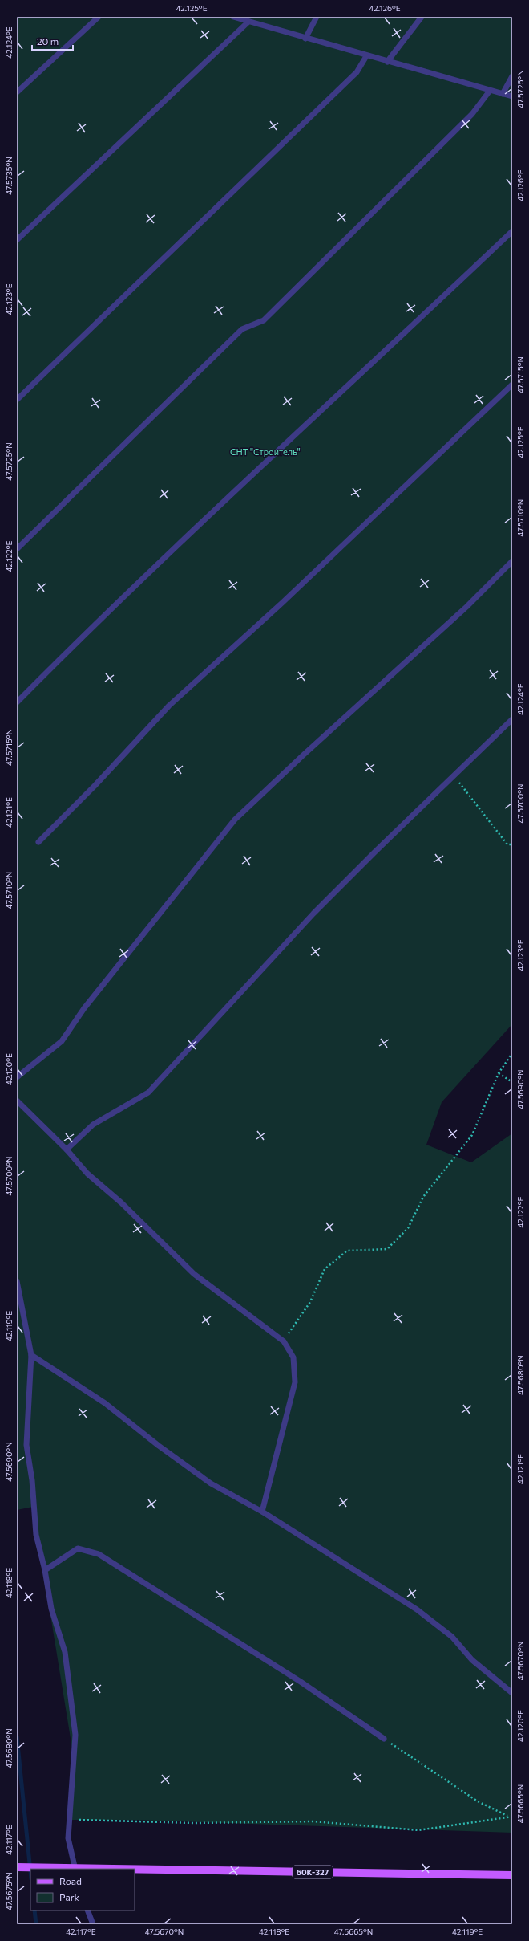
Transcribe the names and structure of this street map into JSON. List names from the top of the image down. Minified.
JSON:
{"streets":{"main road":["60К-327"]},"parks":["СНТ \"Строитель\""],"legend":["Road","Park"],"scale_bar":"20 m","coordinates":["42.125°E","42.126°E","42.124°E","47.5725°N","47.5735°N","42.123°E","47.5715°N","47.5710°N","42.122°E","47.5700°N","42.121°E","42.120°E","47.5690°N","42.119°E","47.5680°N","42.118°E","47.5670°N","47.5665°N","42.117°E","47.5675°N"]}
